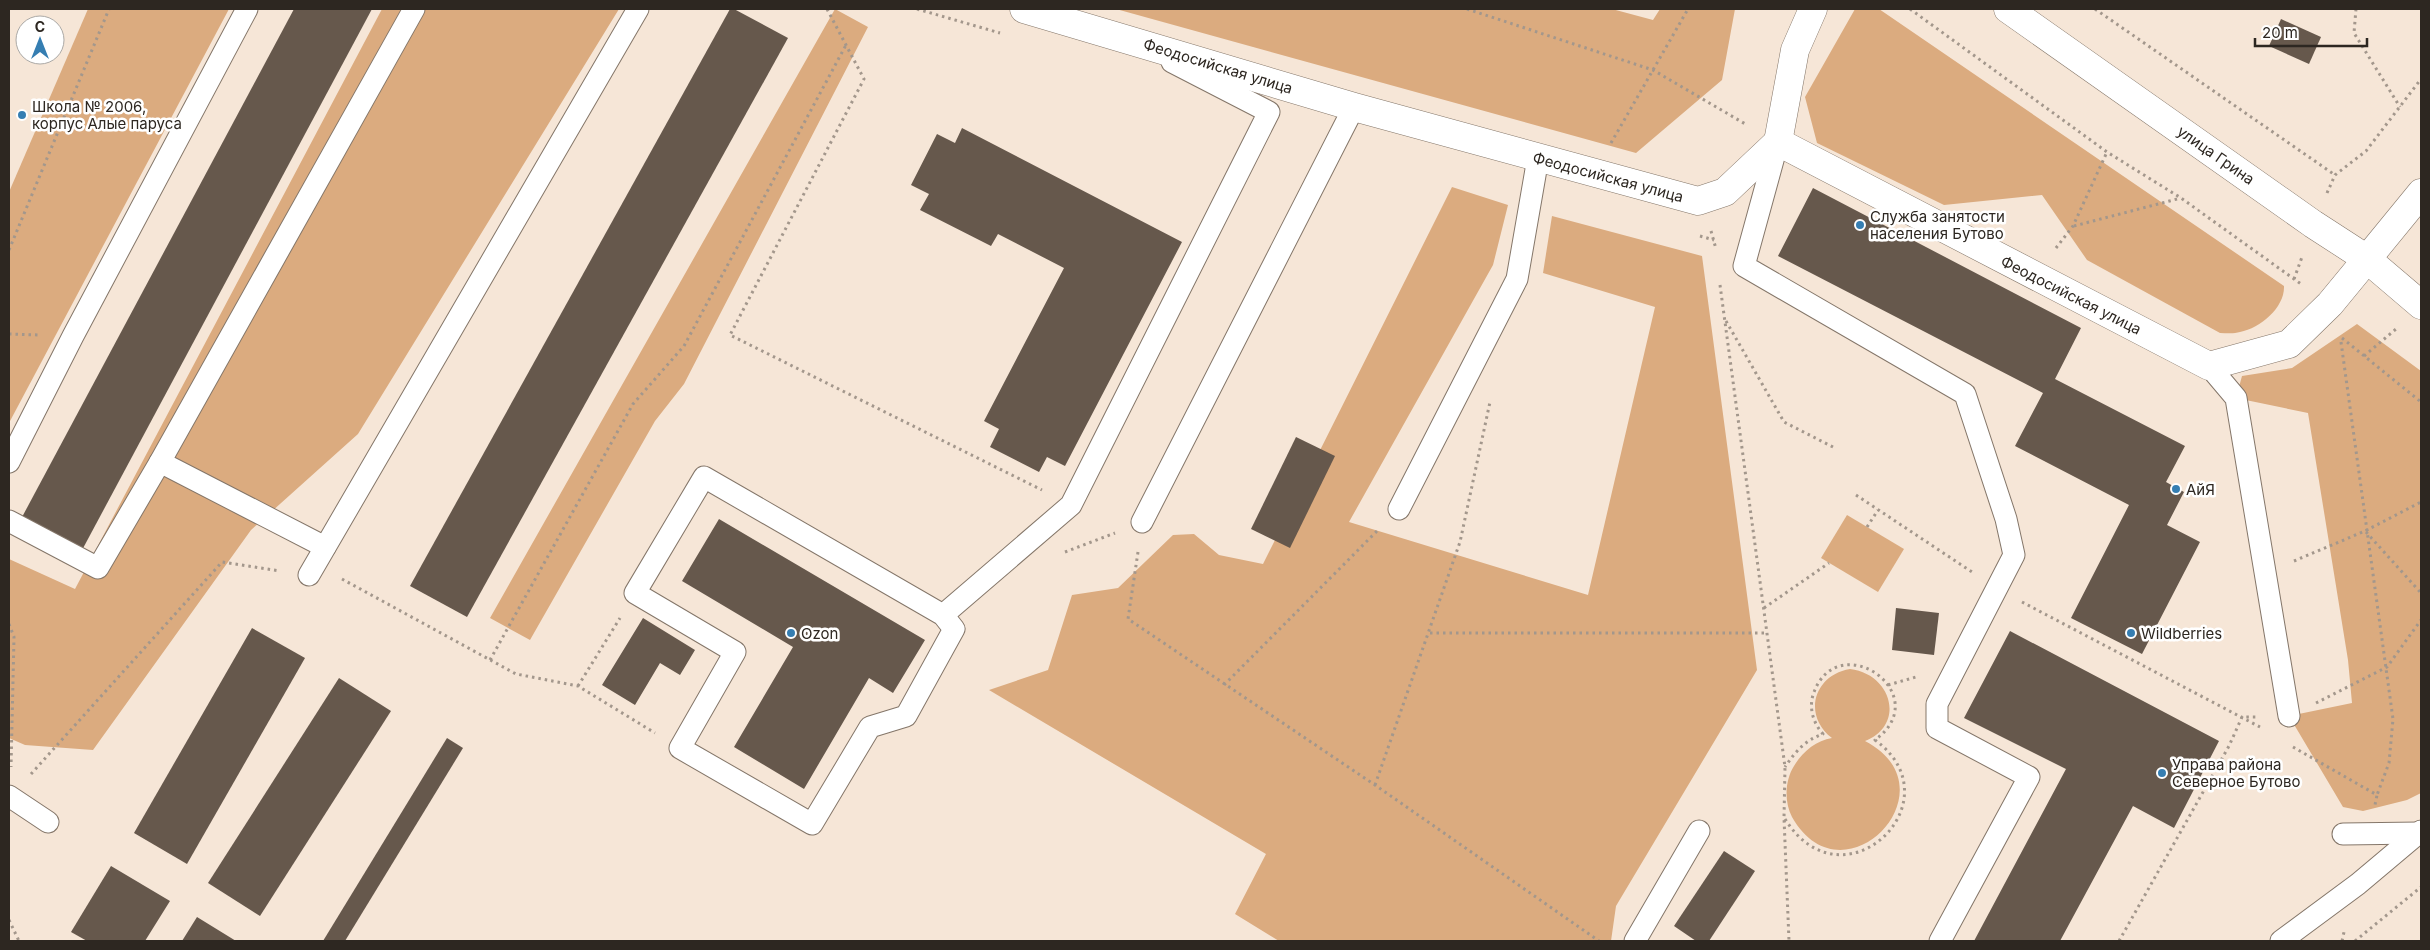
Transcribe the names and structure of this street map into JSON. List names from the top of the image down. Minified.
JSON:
{"streets":{"street":["Феодосийская улица","улица Грина"]},"places":["Школа № 2006, корпус Алые паруса","Служба занятости населения Бутово","АйЯ","Ozon","Wildberries","Управа района Северное Бутово"],"scale_bar":"20 m","north":"top"}
